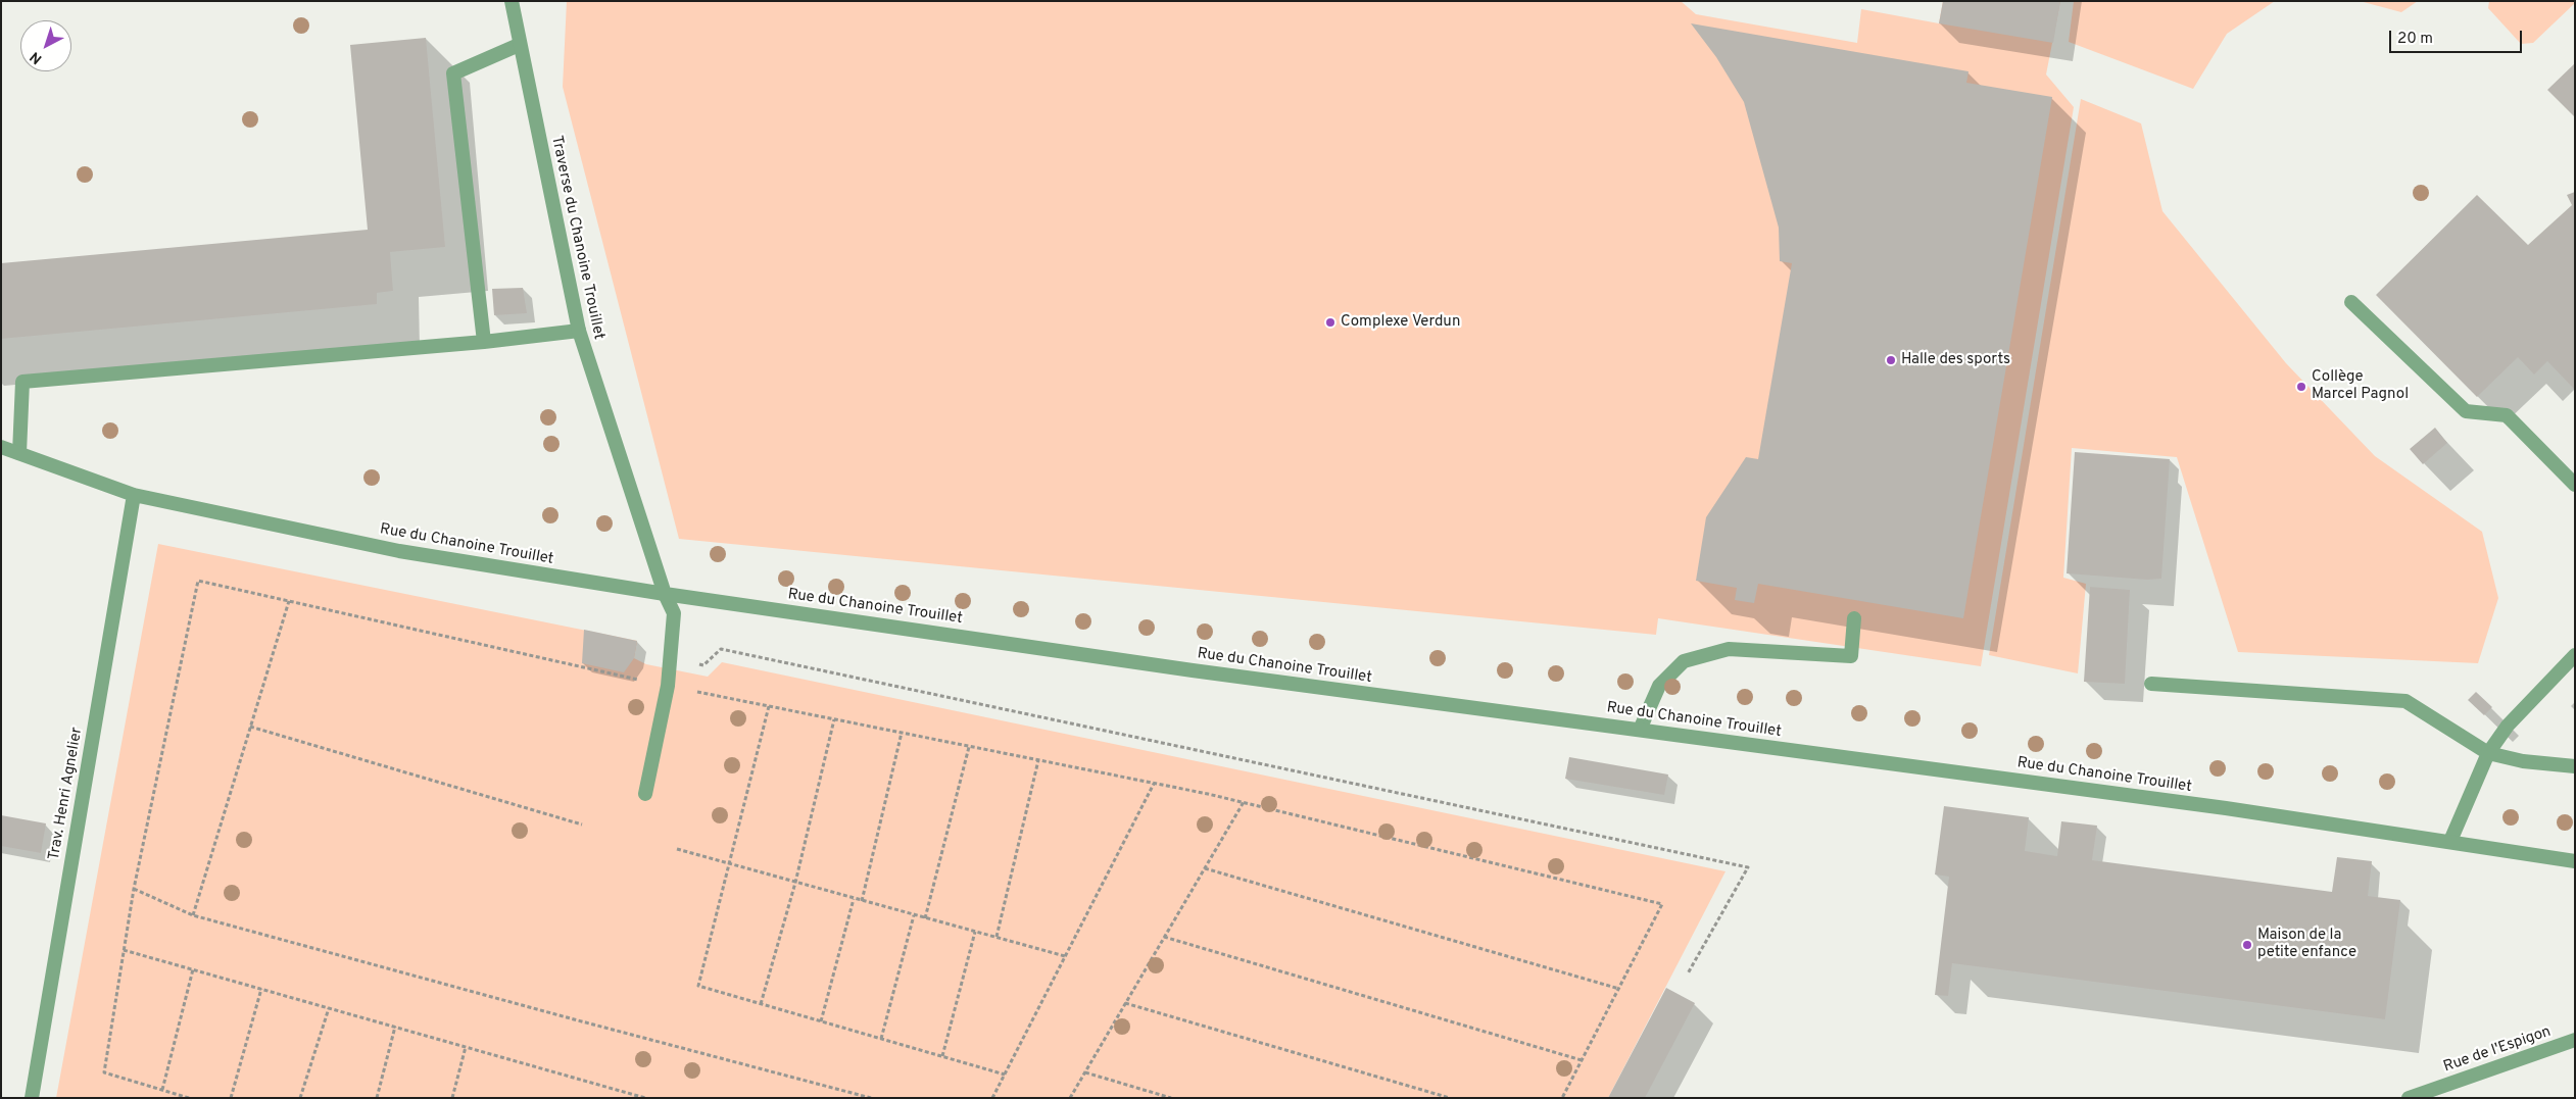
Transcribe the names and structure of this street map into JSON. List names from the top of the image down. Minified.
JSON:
{"streets":{"street":["Traverse du Chanoine Trouillet","Rue du Chanoine Trouillet","Trav. Henri Agnelier","Rue de l'Espigon"]},"crossings":[["Traverse du Chanoine Trouillet","Rue du Chanoine Trouillet"],["Rue du Chanoine Trouillet","Trav. Henri Agnelier"]],"places":["Complexe Verdun","Halle des sports","Collège Marcel Pagnol","Maison de la petite enfance"],"scale_bar":"20 m","north":"bottom left"}
